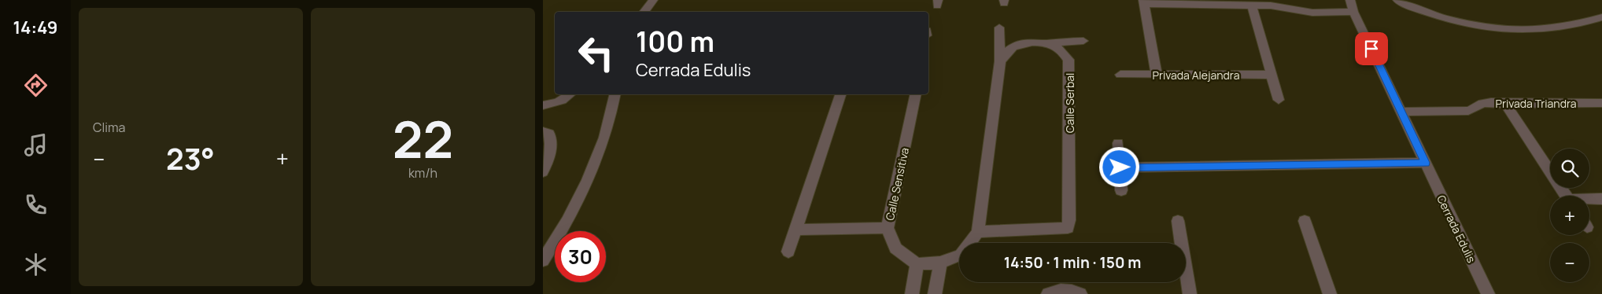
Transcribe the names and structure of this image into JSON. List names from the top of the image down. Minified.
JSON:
{"streets":{"street":["Privada Alejandra","Calle Serbal","Privada Triandra","Calle Sensitiva","Cerrada Edulis"]},"crossings":[["Privada Triandra","Cerrada Edulis"]],"page":{"tabs":"14:49","tile":["Clima",["22","km/h"]],"turn":["100 m","Cerrada Edulis"],"heat":["−","23°","+"],"map_buttons":["+","−"],"limit":"30","trip":"14:50 · 1 min · 150 m"}}
